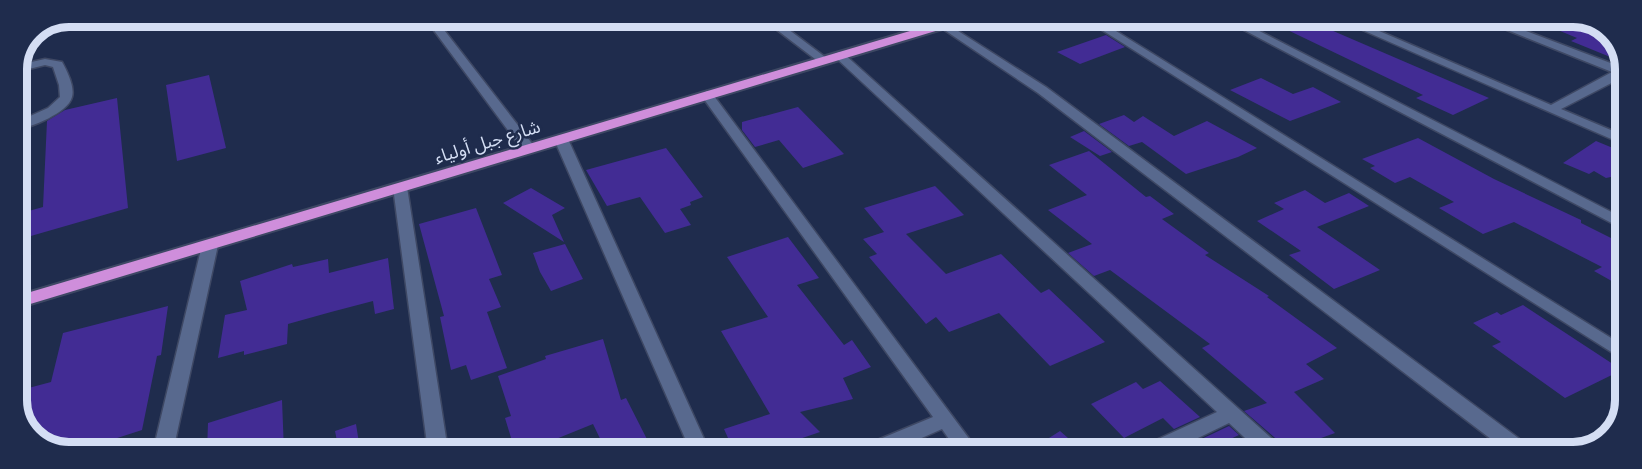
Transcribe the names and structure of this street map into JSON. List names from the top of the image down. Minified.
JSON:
{"streets":{"highway":["شارع جبل أولياء"]}}
